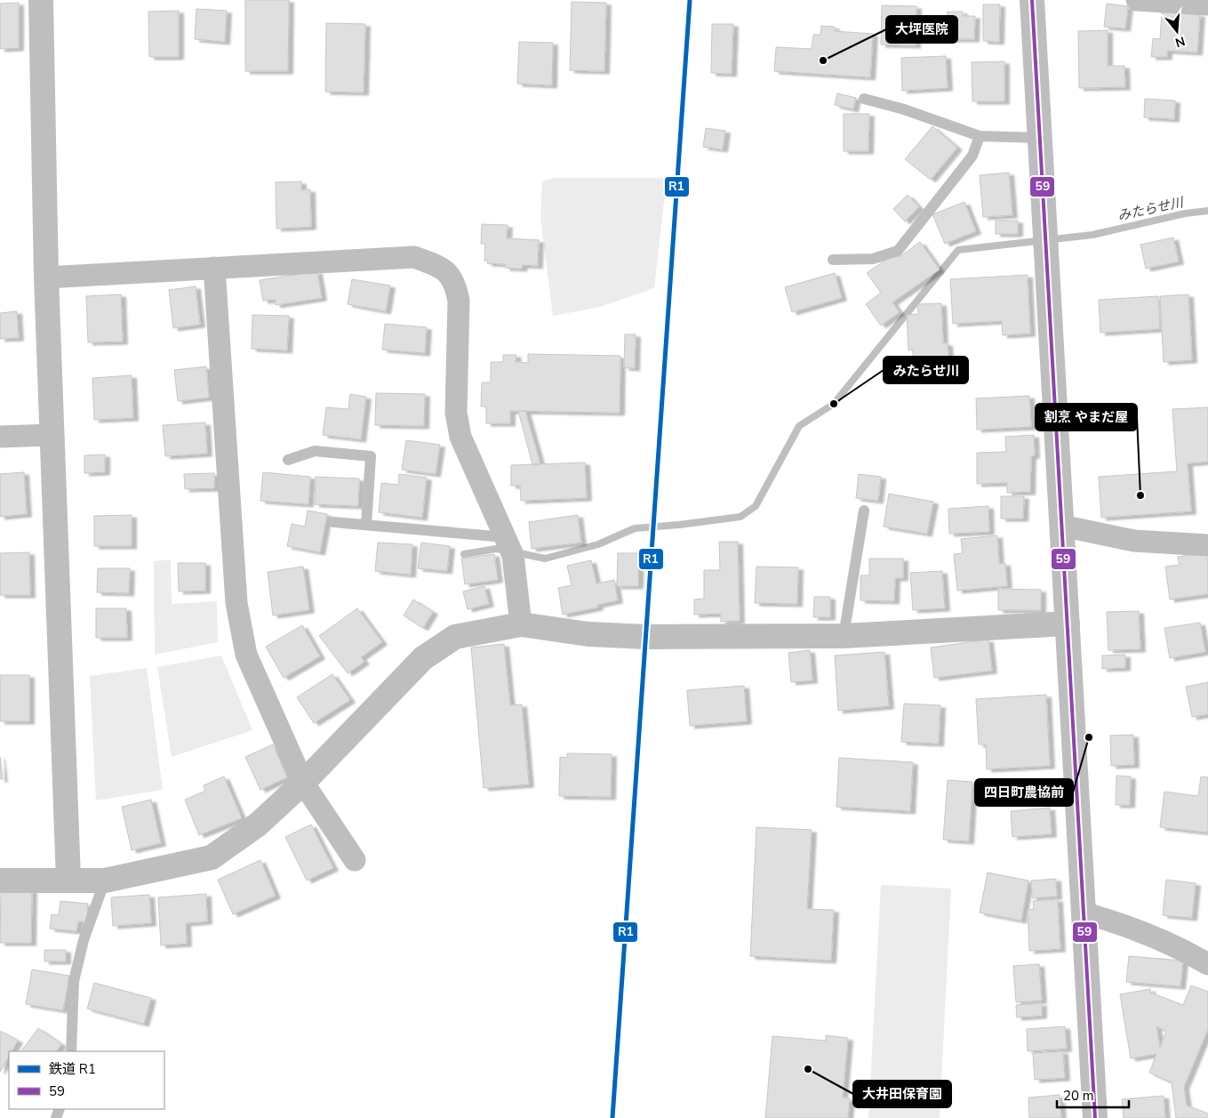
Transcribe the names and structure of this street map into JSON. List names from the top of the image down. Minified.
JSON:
{"water":["みたらせ川"],"places":["大坪医院","みたらせ川","割烹 やまだ屋","四日町農協前","大井田保育園"],"lines":["rail line R1","transit line 59"],"legend":["鉄道 R1","59"],"scale_bar":"20 m","north":"bottom"}
